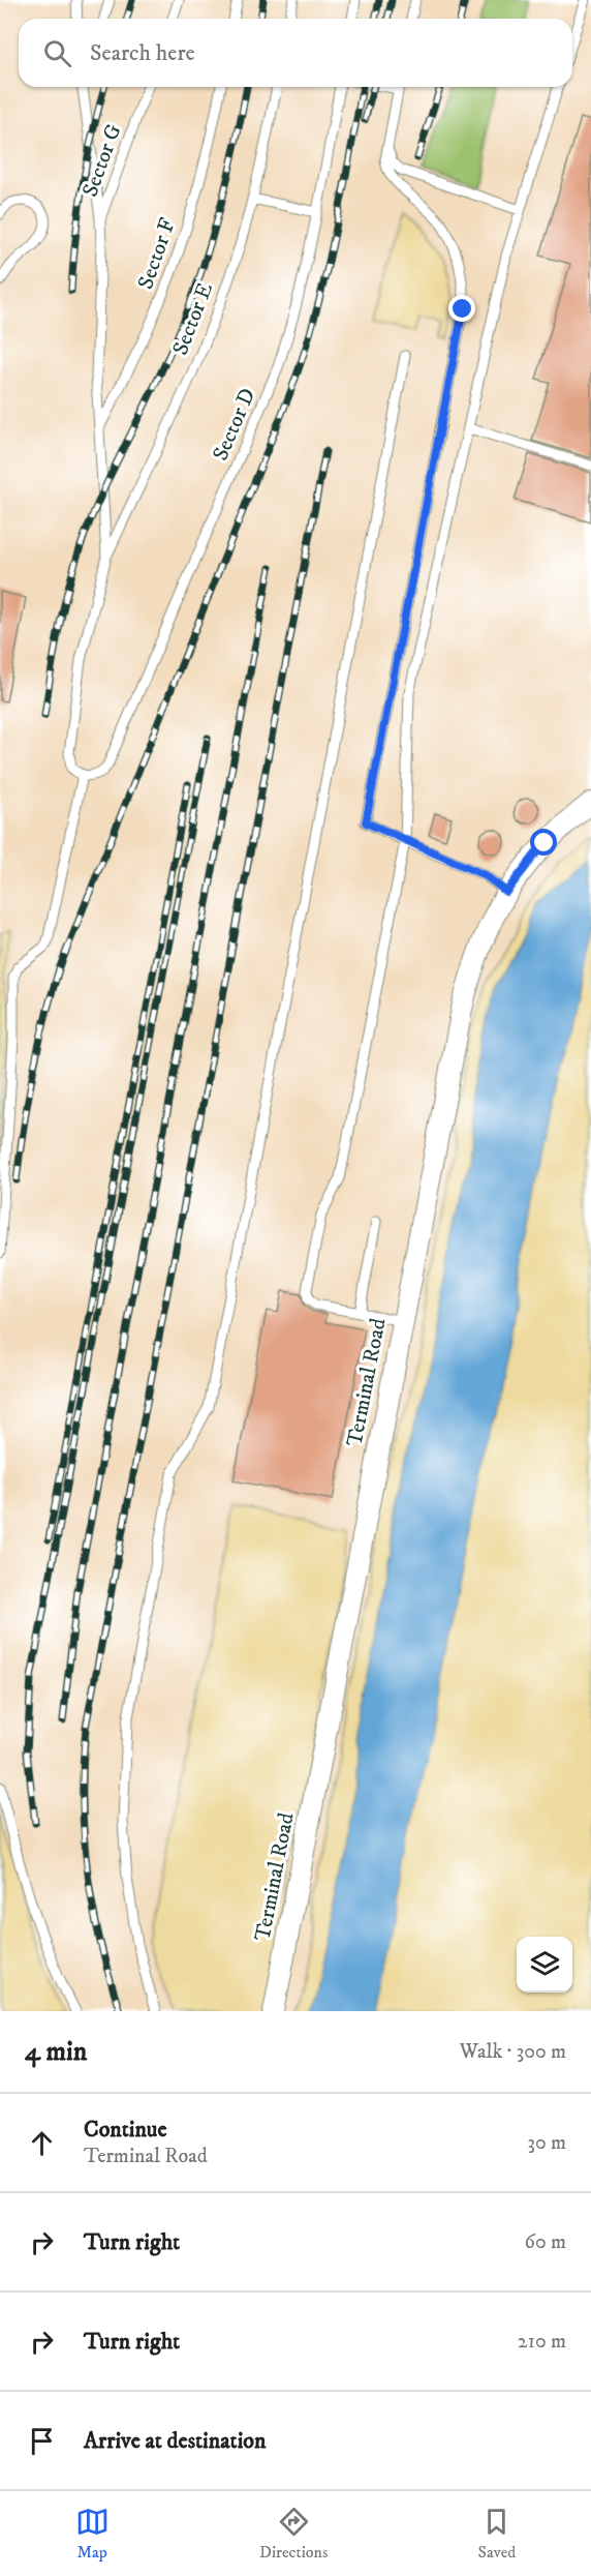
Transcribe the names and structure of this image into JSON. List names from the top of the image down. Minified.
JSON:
{"streets":{"street":["Terminal Road"],"lane":["Sector G","Sector F","Sector E","Sector D"]},"page":{"search":"Search here","heading":["4 min","Walk · 300 m"],"list":[["Continue","Terminal Road","30 m"],["Turn right","60 m"],["Turn right","210 m"],"Arrive at destination"],"nav":["Map","Directions","Saved"]}}
